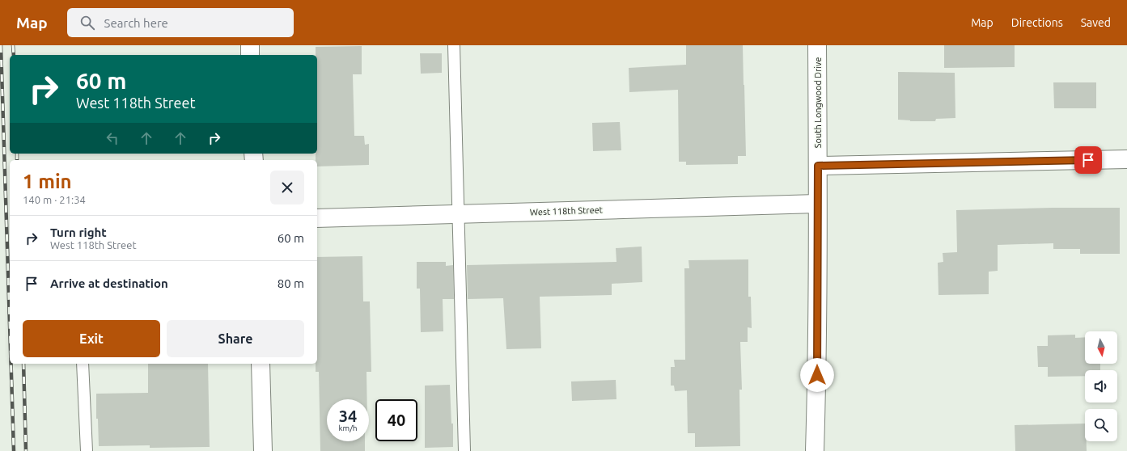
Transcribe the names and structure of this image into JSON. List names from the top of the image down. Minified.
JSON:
{"streets":{"street":["South Longwood Drive","West 118th Street"]},"crossings":[["South Longwood Drive","West 118th Street"]],"north":"bottom","page":{"header":"Map","search":"Search here","nav":["Map","Directions","Saved"],"turn":["60 m","West 118th Street"],"heading":["1 min","140 m · 21:34"],"list":[{"name":"Turn right","note":"West 118th Street","value":"60 m"},{"name":"Arrive at destination","value":"80 m"}],"buttons":["Exit","Share"],"speed":"34 km/h","limit":"40"}}
